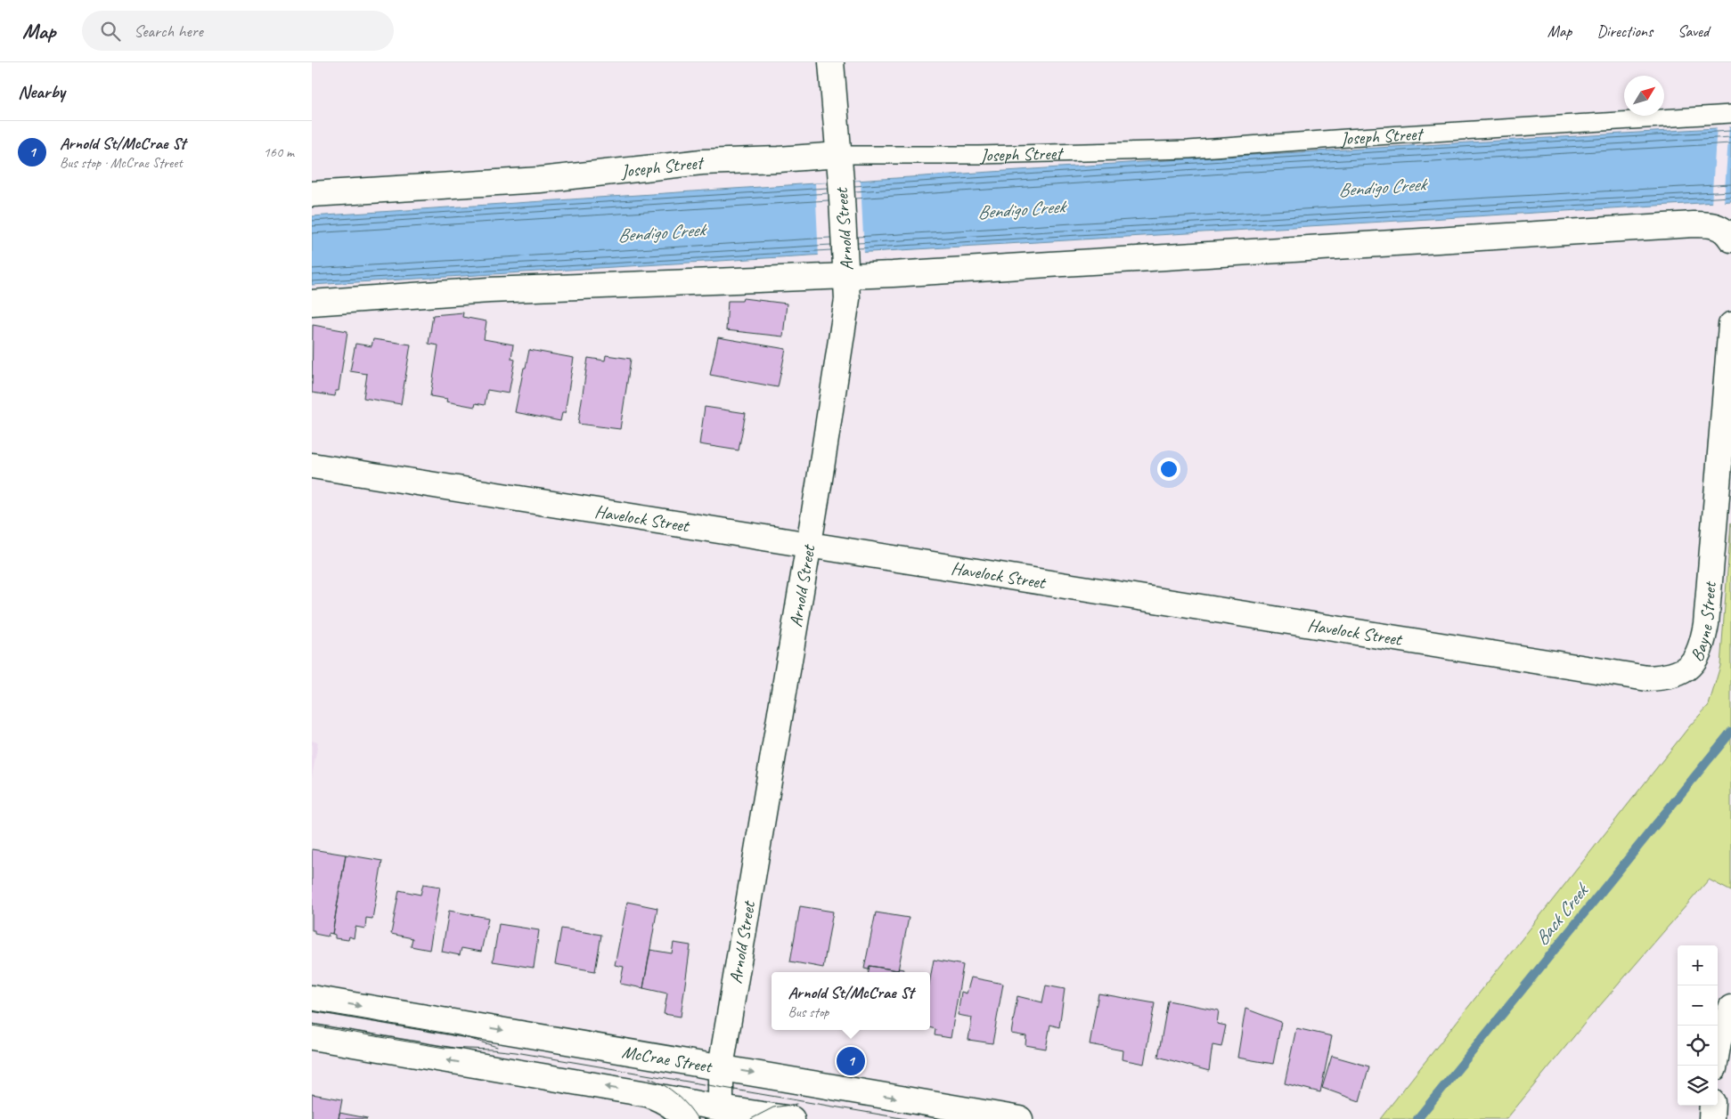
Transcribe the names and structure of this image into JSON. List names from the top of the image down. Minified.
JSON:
{"streets":{"main road":["Joseph Street","Arnold Street","Havelock Street","Bayne Street","McCrae Street"]},"crossings":[["Joseph Street","Arnold Street"],["Arnold Street","Havelock Street"],["Arnold Street","McCrae Street"],["Havelock Street","Bayne Street"]],"water":["Bendigo Creek","Back Creek"],"north":"top right","page":{"header":"Map","search":"Search here","nav":["Map","Directions","Saved"],"heading":"Nearby","list":[{"mark":"1","name":"Arnold St/McCrae St","note":"Bus stop · McCrae Street","value":"160 m"}],"map_buttons":["+","−"],"popup":["Arnold St/McCrae St","Bus stop"],"pins":"1"}}
